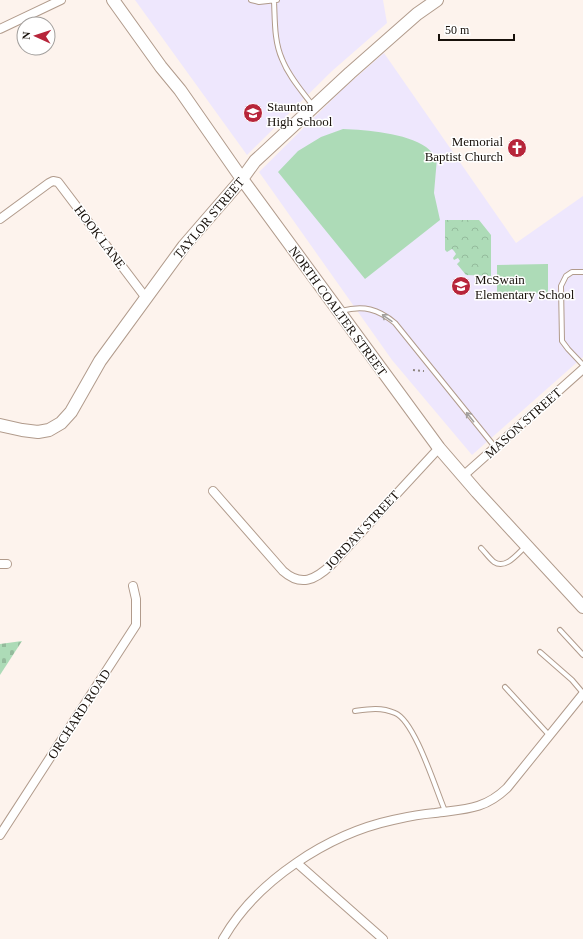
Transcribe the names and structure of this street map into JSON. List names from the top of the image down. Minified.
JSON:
{"streets":{"street":["TAYLOR STREET","HOOK LANE","NORTH COALTER STREET","MASON STREET","JORDAN STREET","ORCHARD ROAD"]},"crossings":[["TAYLOR STREET","HOOK LANE"],["TAYLOR STREET","NORTH COALTER STREET"],["NORTH COALTER STREET","MASON STREET"],["NORTH COALTER STREET","JORDAN STREET"]],"places":{"school or university":["Staunton High School","McSwain Elementary School"],"church":["Memorial Baptist Church"]},"scale_bar":"50 m","north":"left"}
